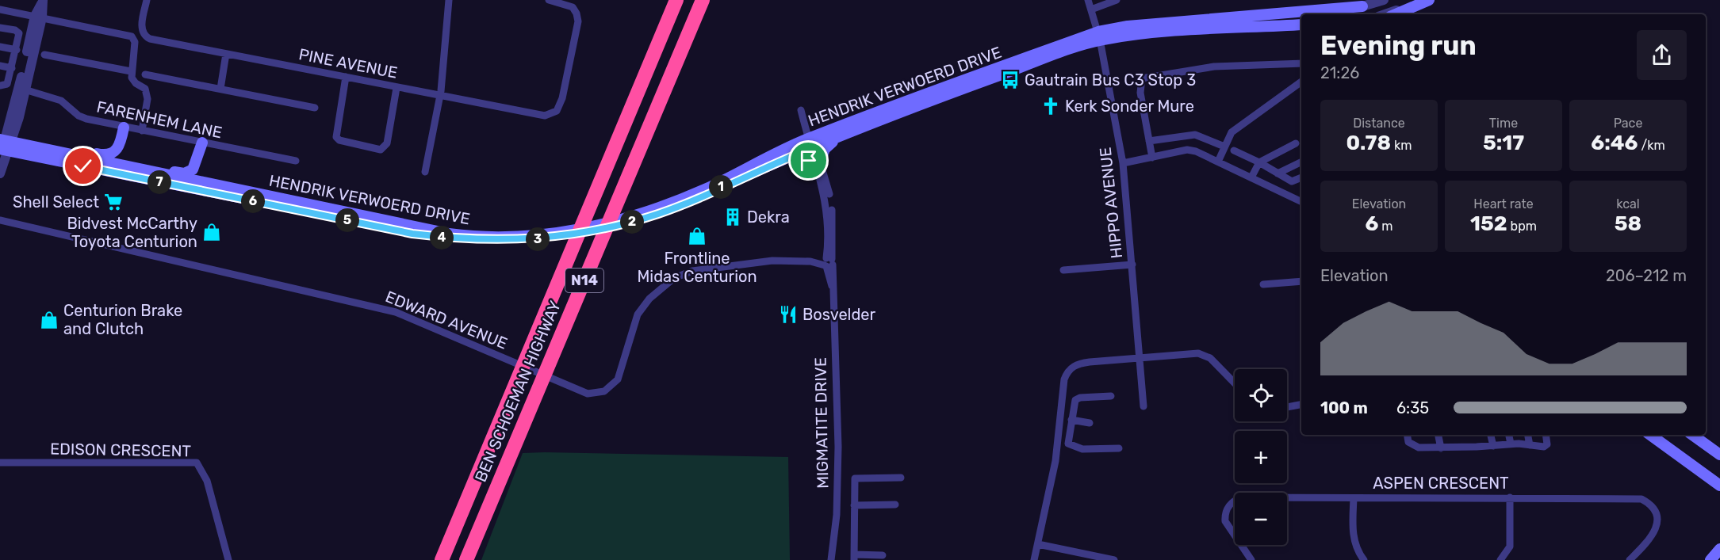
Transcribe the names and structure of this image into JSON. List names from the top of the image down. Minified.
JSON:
{"streets":{"highway":["N14","BEN SCHOEMAN HIGHWAY"],"main road":["HENDRIK VERWOERD DRIVE"],"street":["PINE AVENUE","FARENHEM LANE","HIPPO AVENUE","EDWARD AVENUE","MIGMATITE DRIVE","EDISON CRESCENT","ASPEN CRESCENT"]},"crossings":[["HENDRIK VERWOERD DRIVE","HIPPO AVENUE"],["HENDRIK VERWOERD DRIVE","MIGMATITE DRIVE"],["EDWARD AVENUE","MIGMATITE DRIVE"]],"places":{"bus stop":["Gautrain Bus C3 Stop 3"],"church":["Kerk Sonder Mure"],"supermarket":["Shell Select"],"building":["Dekra"],"shop":["Bidvest McCarthy Toyota Centurion","Frontline Midas Centurion","Centurion Brake and Clutch"],"restaurant":["Bosvelder"]},"page":{"heading":["Evening run","21:26"],"stats":[["Distance","0.78 km"],["Time","5:17"],["Pace","6:46 /km"],["Elevation","6 m"],["Heart rate","152 bpm"],["kcal","58"]],"pins":["7","1","6","5","2","4","3"],"chart":["Elevation","206–212 m"],"map_buttons":["+","−"],"list":[{"name":"100 m","note":"6:35"}]}}
